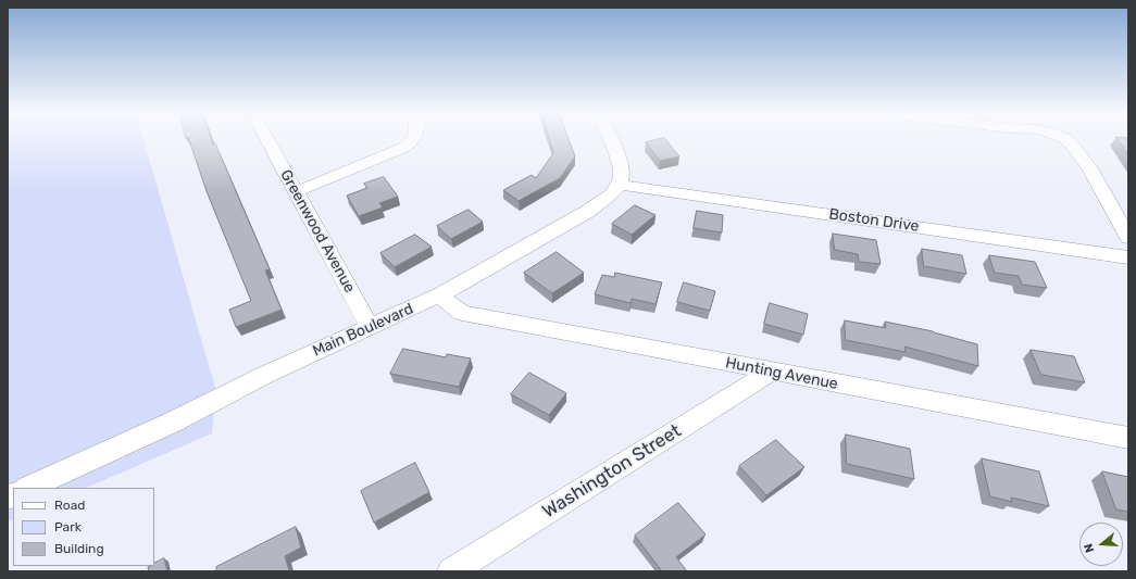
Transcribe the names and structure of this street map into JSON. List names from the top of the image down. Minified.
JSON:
{"streets":{"street":["Boston Drive","Greenwood Avenue","Main Boulevard","Hunting Avenue","Washington Street"]},"crossings":[["Boston Drive","Main Boulevard"],["Greenwood Avenue","Main Boulevard"],["Main Boulevard","Hunting Avenue"],["Hunting Avenue","Washington Street"]],"legend":["Road","Park","Building"],"north":"left"}
